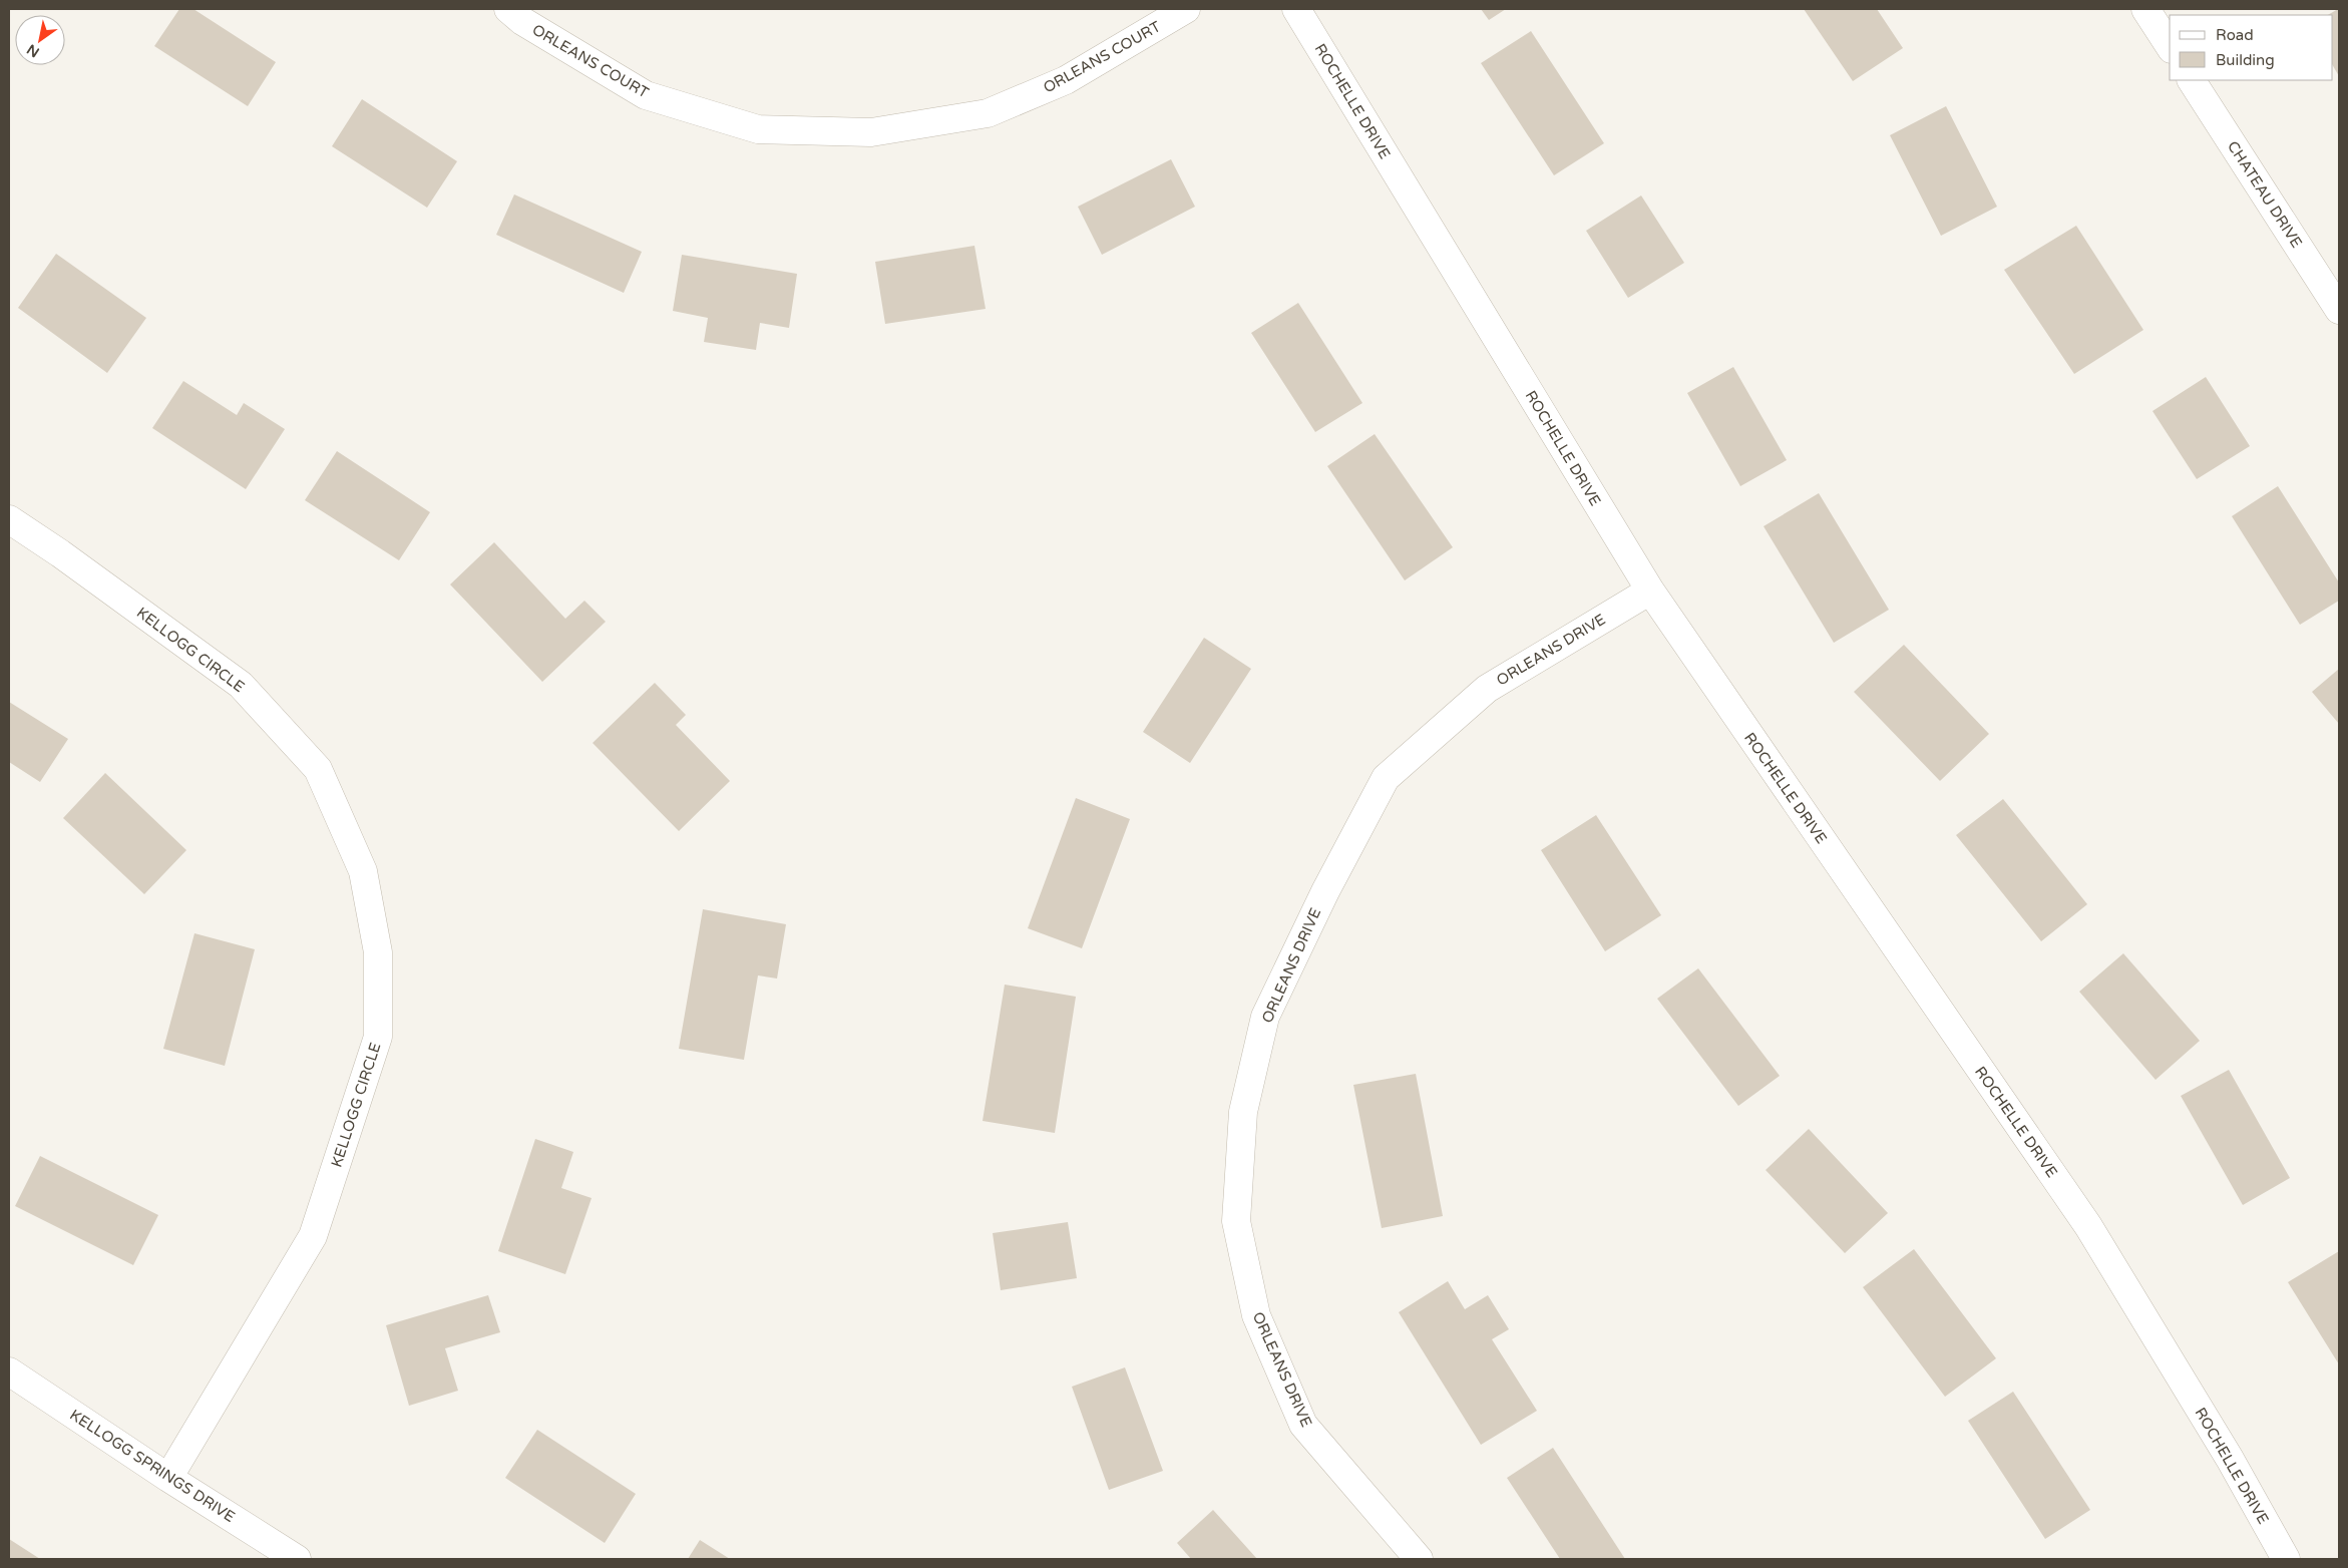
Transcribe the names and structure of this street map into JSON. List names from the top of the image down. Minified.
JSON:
{"streets":{"street":["ORLEANS COURT","ROCHELLE DRIVE","CHATEAU DRIVE","KELLOGG CIRCLE","ORLEANS DRIVE","KELLOGG SPRINGS DRIVE"]},"crossings":[["ROCHELLE DRIVE","ORLEANS DRIVE"],["KELLOGG CIRCLE","KELLOGG SPRINGS DRIVE"]],"legend":["Road","Building"],"north":"bottom left"}
